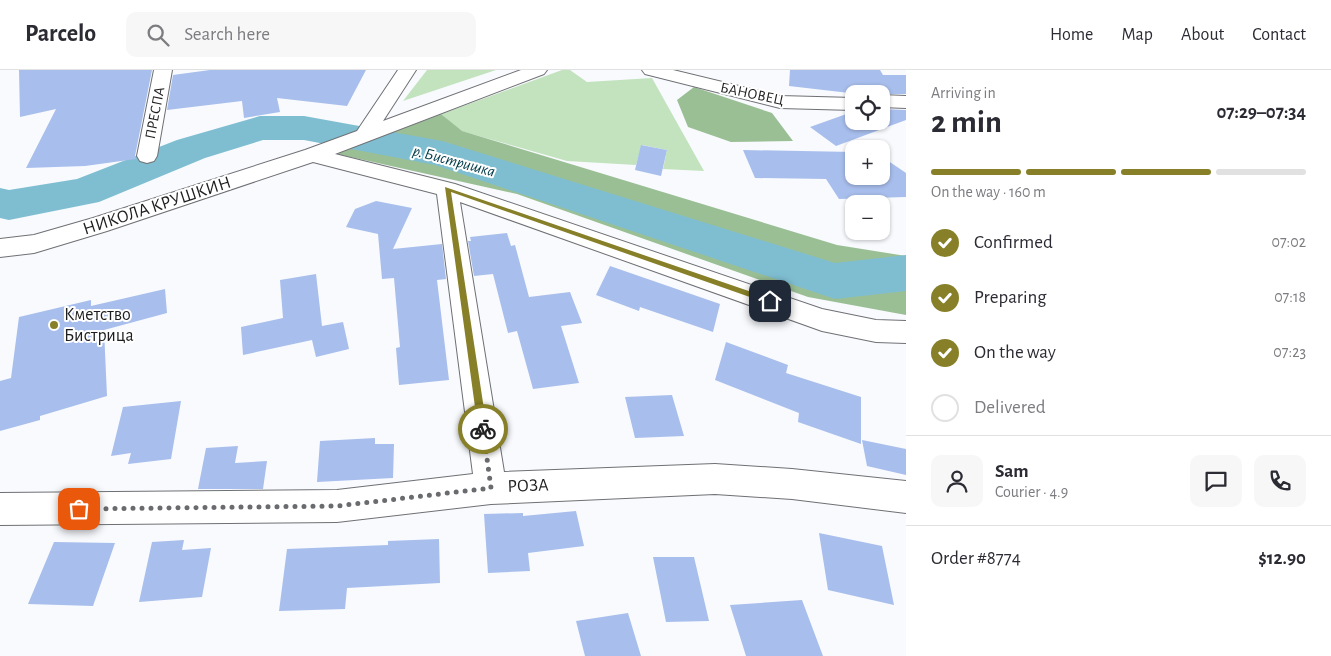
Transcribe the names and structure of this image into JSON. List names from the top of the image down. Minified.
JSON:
{"streets":{"street":["БАНОВЕЦ","ПРЕСПА","НИКОЛА КРУШКИН","РОЗА"]},"water":["р. Бистришка"],"places":["Кметство Бистрица"],"page":{"header":"Parcelo","search":"Search here","nav":["Home","Map","About","Contact"],"heading":["2 min","Arriving in","07:29–07:34"],"panel":["Sam","Courier · 4.9","Order #8774","$12.90"],"map_buttons":["+","−"],"bar":"On the way · 160 m","list":[["Confirmed","07:02"],["Preparing","07:18"],["On the way","07:23"],"Delivered"]}}
